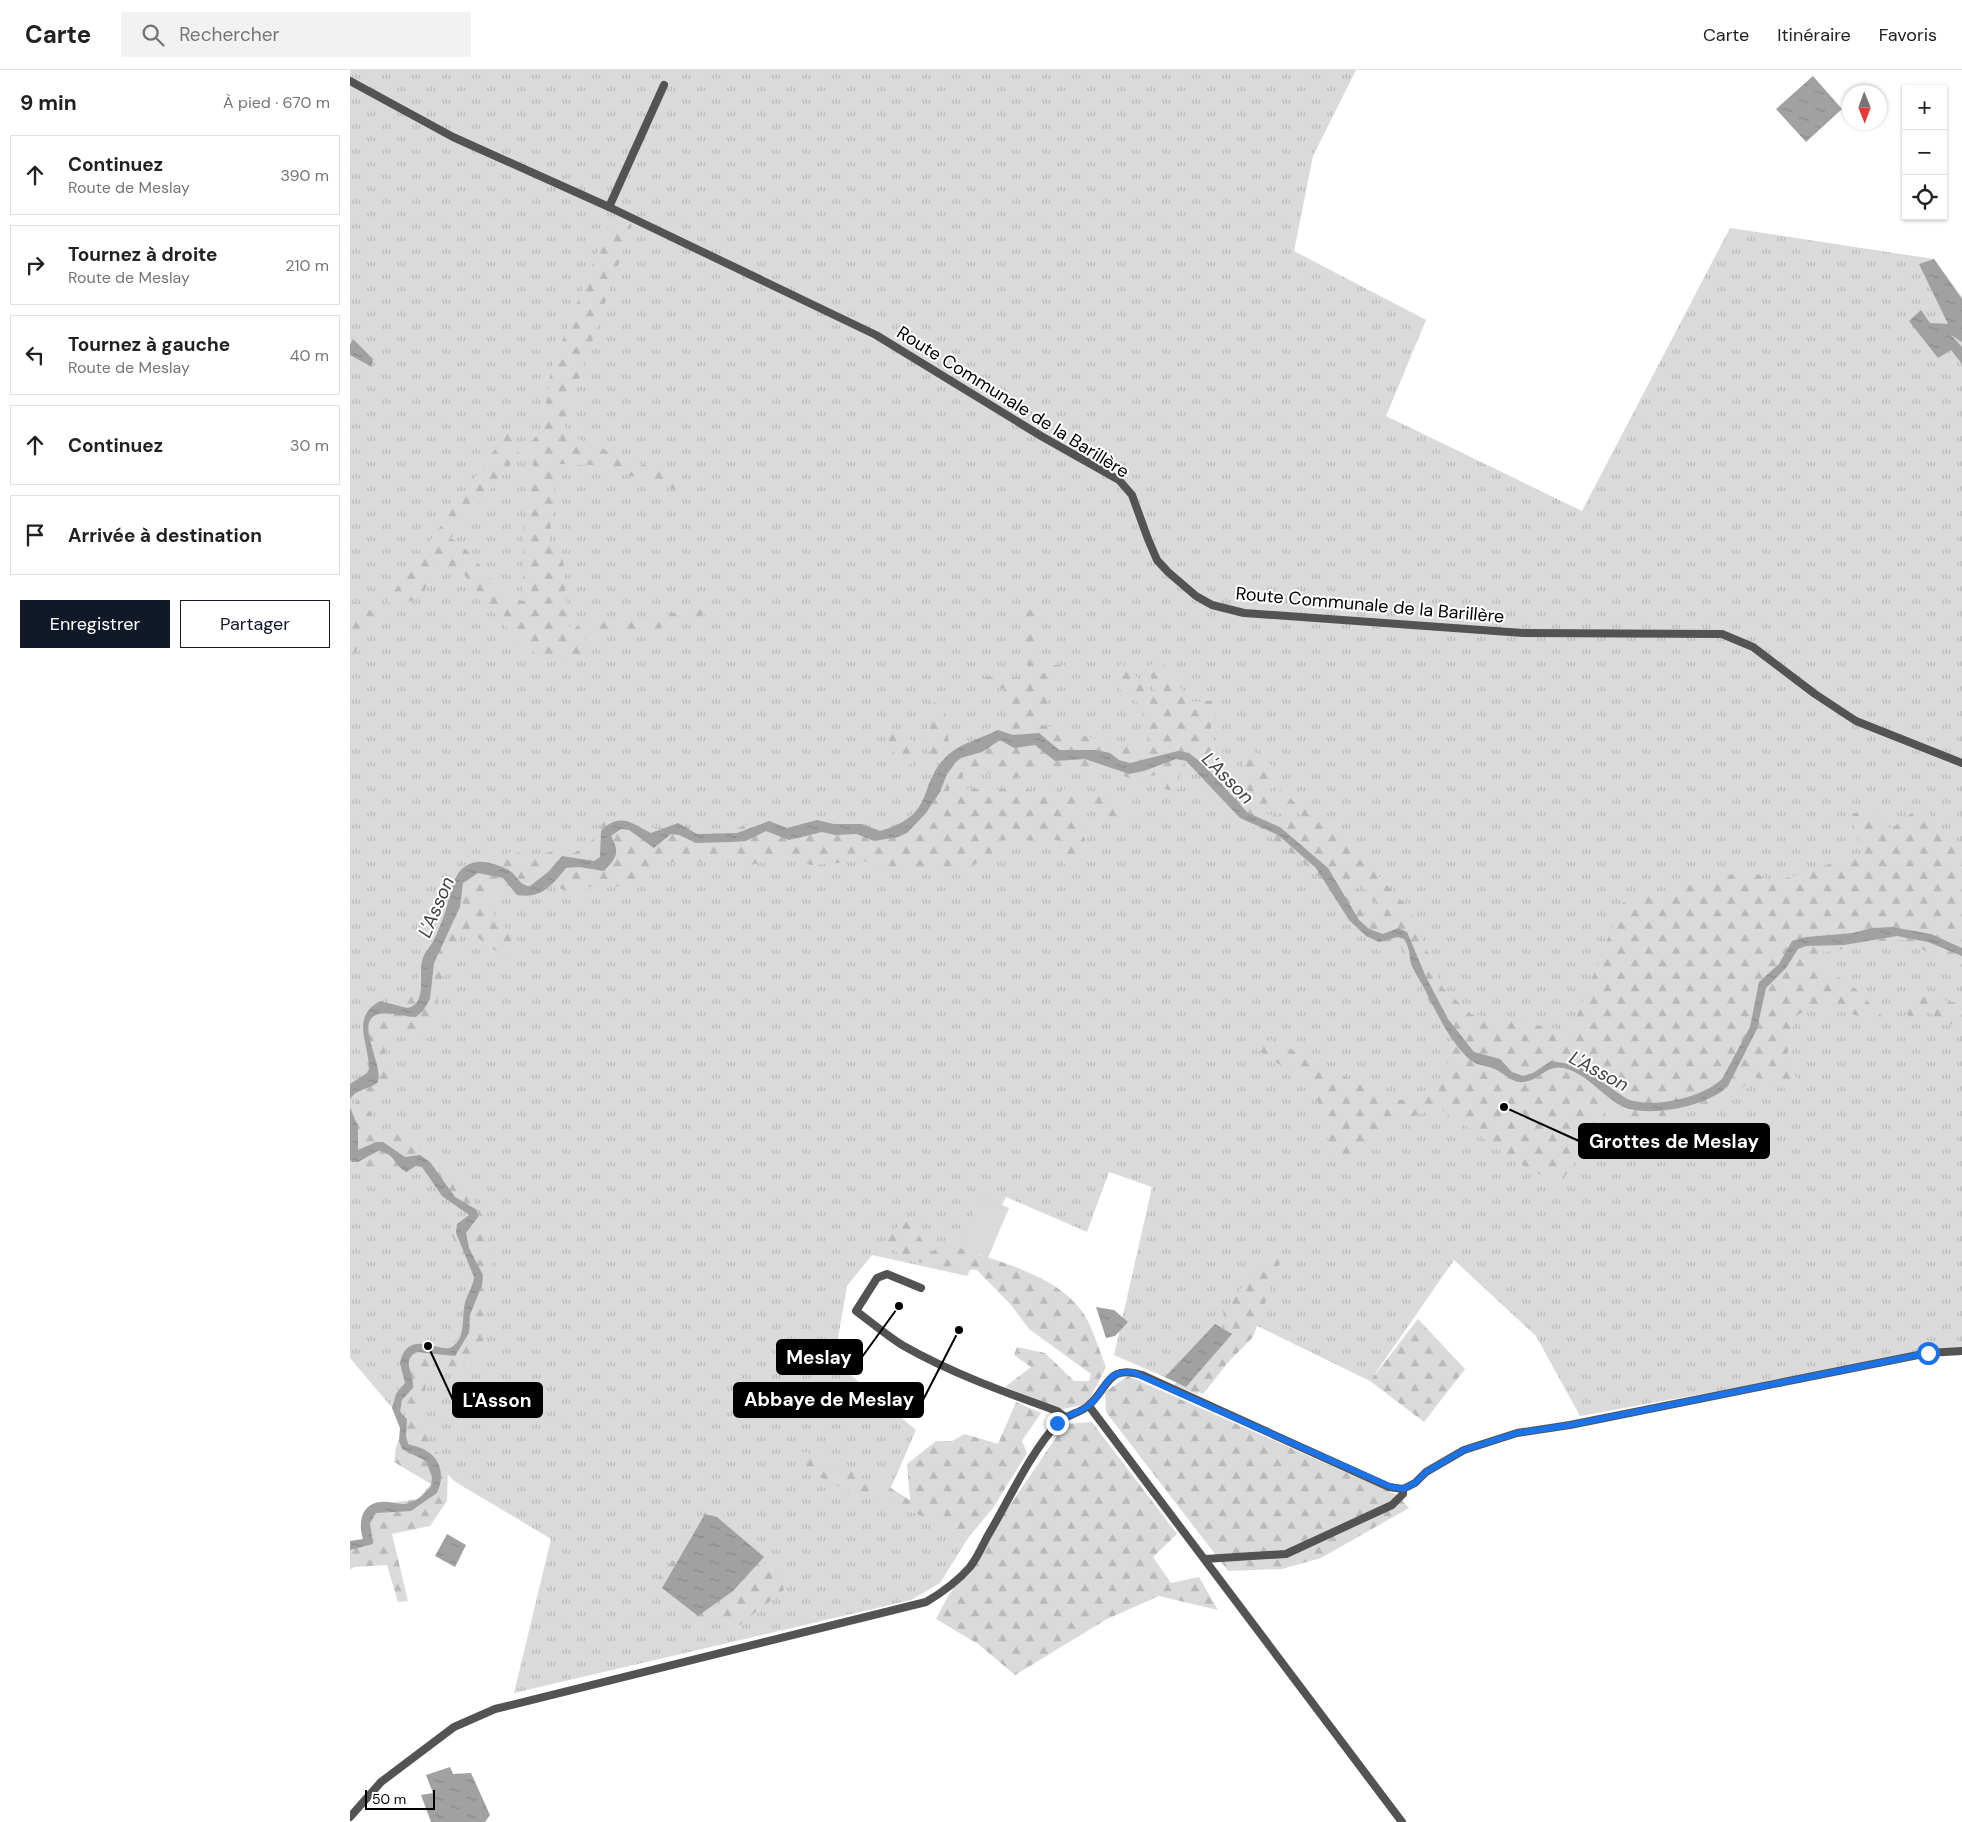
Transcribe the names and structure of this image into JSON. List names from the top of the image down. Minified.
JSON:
{"streets":{"street":["Route Communale de la Barillère"]},"water":["L'Asson"],"places":["Grottes de Meslay","Meslay","Abbaye de Meslay","L'Asson"],"scale_bar":"50 m","north":"bottom","page":{"header":"Carte","search":"Rechercher","nav":["Carte","Itinéraire","Favoris"],"heading":["9 min","À pied · 670 m"],"map_buttons":["+","−"],"list":[["Continuez","Route de Meslay","390 m"],["Tournez à droite","Route de Meslay","210 m"],["Tournez à gauche","Route de Meslay","40 m"],["Continuez","30 m"],"Arrivée à destination"],"buttons":["Enregistrer","Partager"],"scale":"50 m"}}
